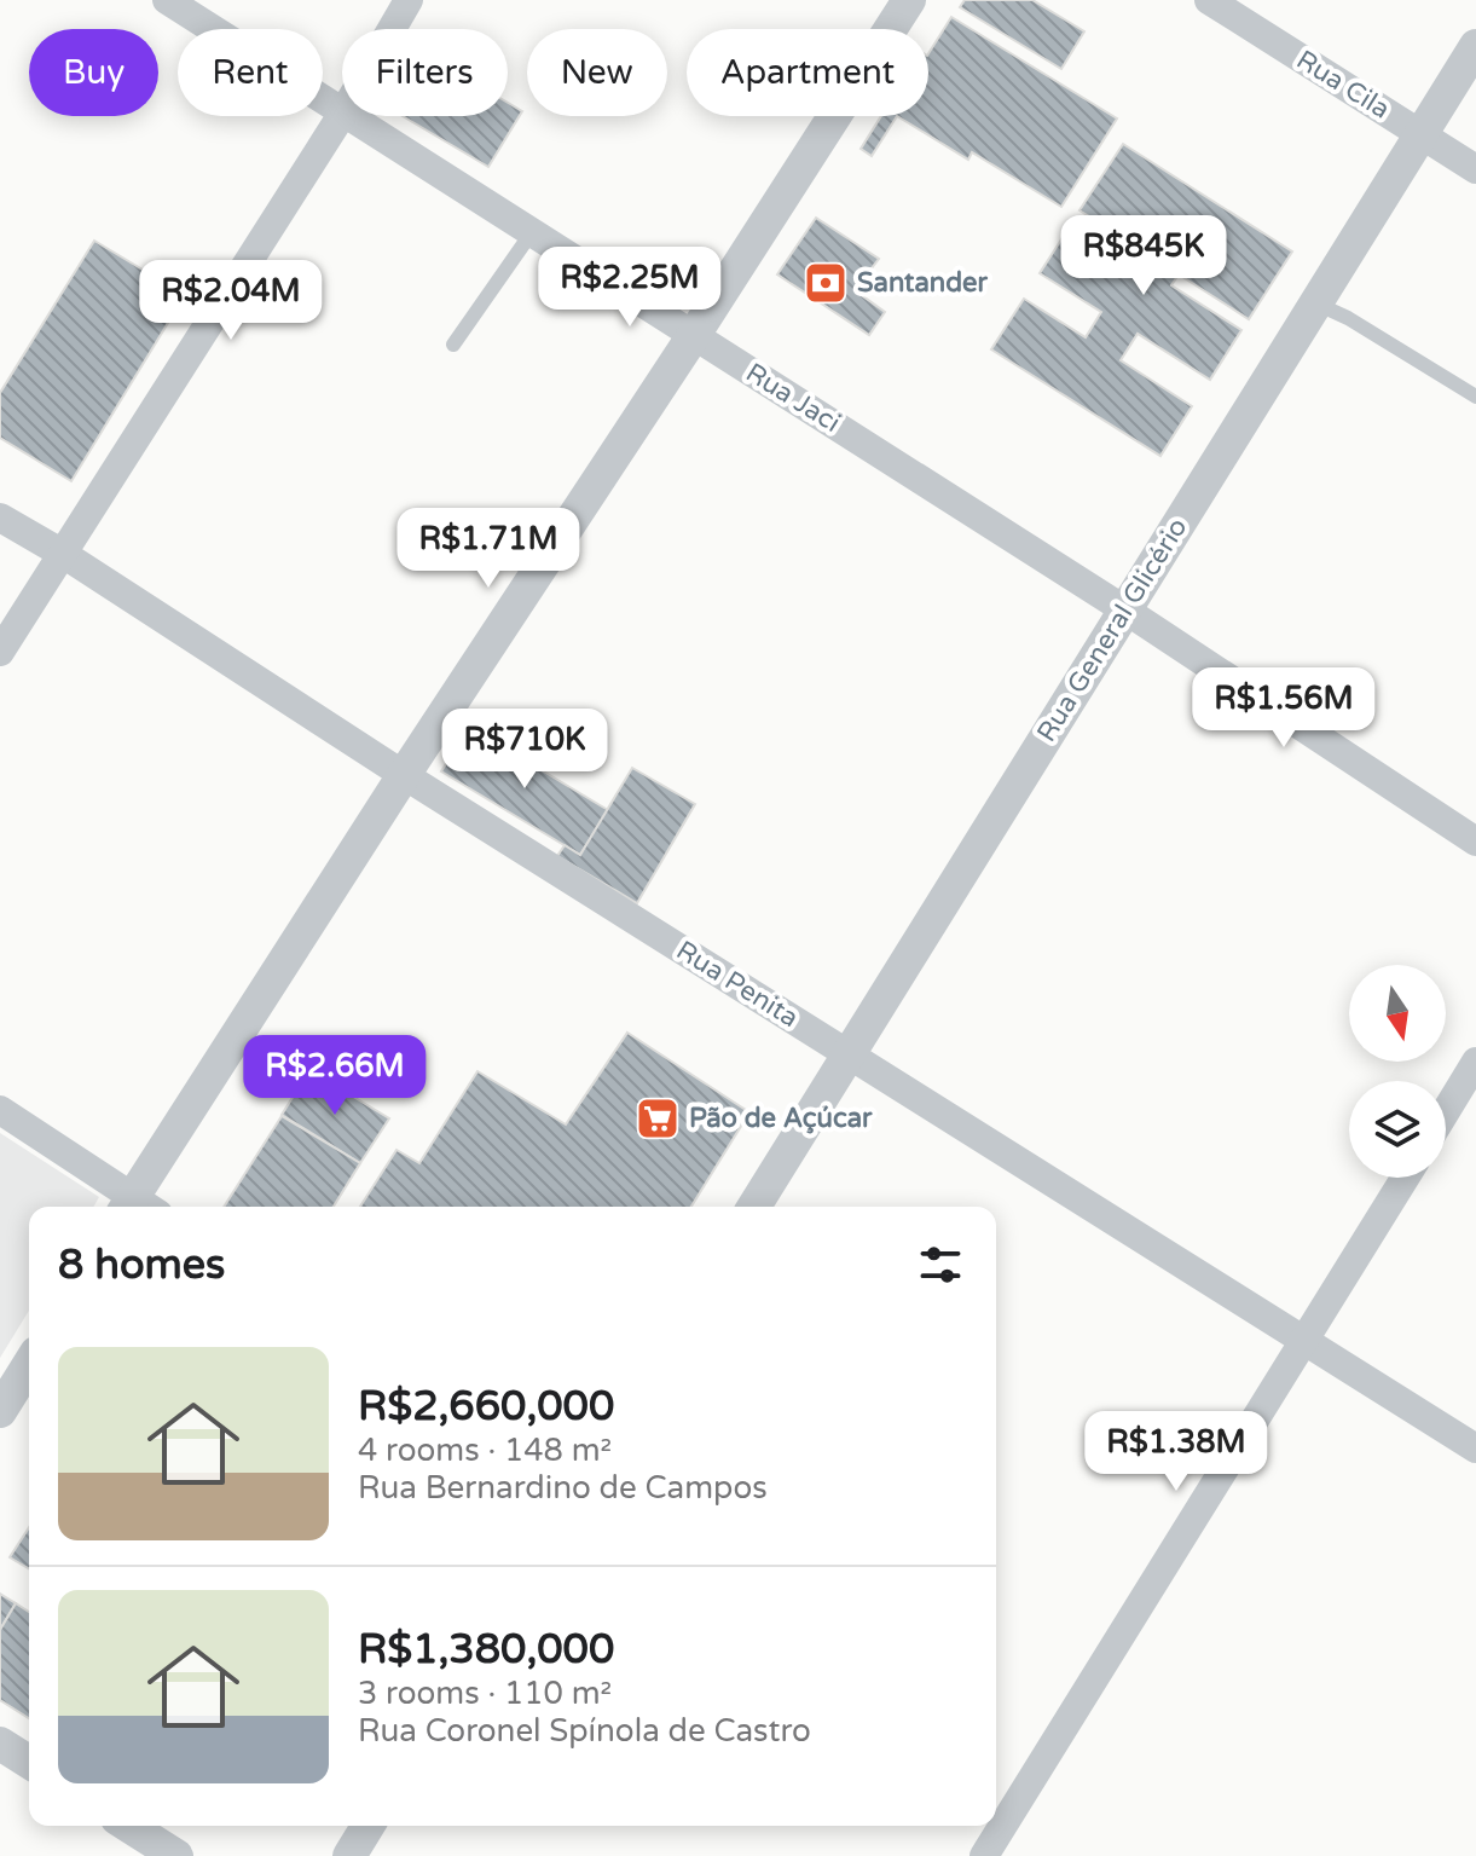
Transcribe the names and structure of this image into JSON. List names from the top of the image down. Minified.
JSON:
{"streets":{"street":["Rua Cila","Rua Jaci","Rua General Glicério","Rua Penita"]},"crossings":[["Rua Cila","Rua General Glicério"],["Rua Jaci","Rua General Glicério"],["Rua General Glicério","Rua Penita"]],"places":{"bank":["Santander"],"supermarket":["Pão de Açúcar"]},"north":"bottom","page":{"chip":["Buy","Rent","Filters","New","Apartment"],"price":["R$845K","R$2.25M","R$2.04M","R$1.71M","R$1.56M","R$710K","R$2.66M","R$1.38M"],"heading":"8 homes","list":[{"name":"R$2,660,000","note":"4 rooms · 148 m² · Rua Bernardino de Campos"},{"name":"R$1,380,000","note":"3 rooms · 110 m² · Rua Coronel Spínola de Castro"}]}}
